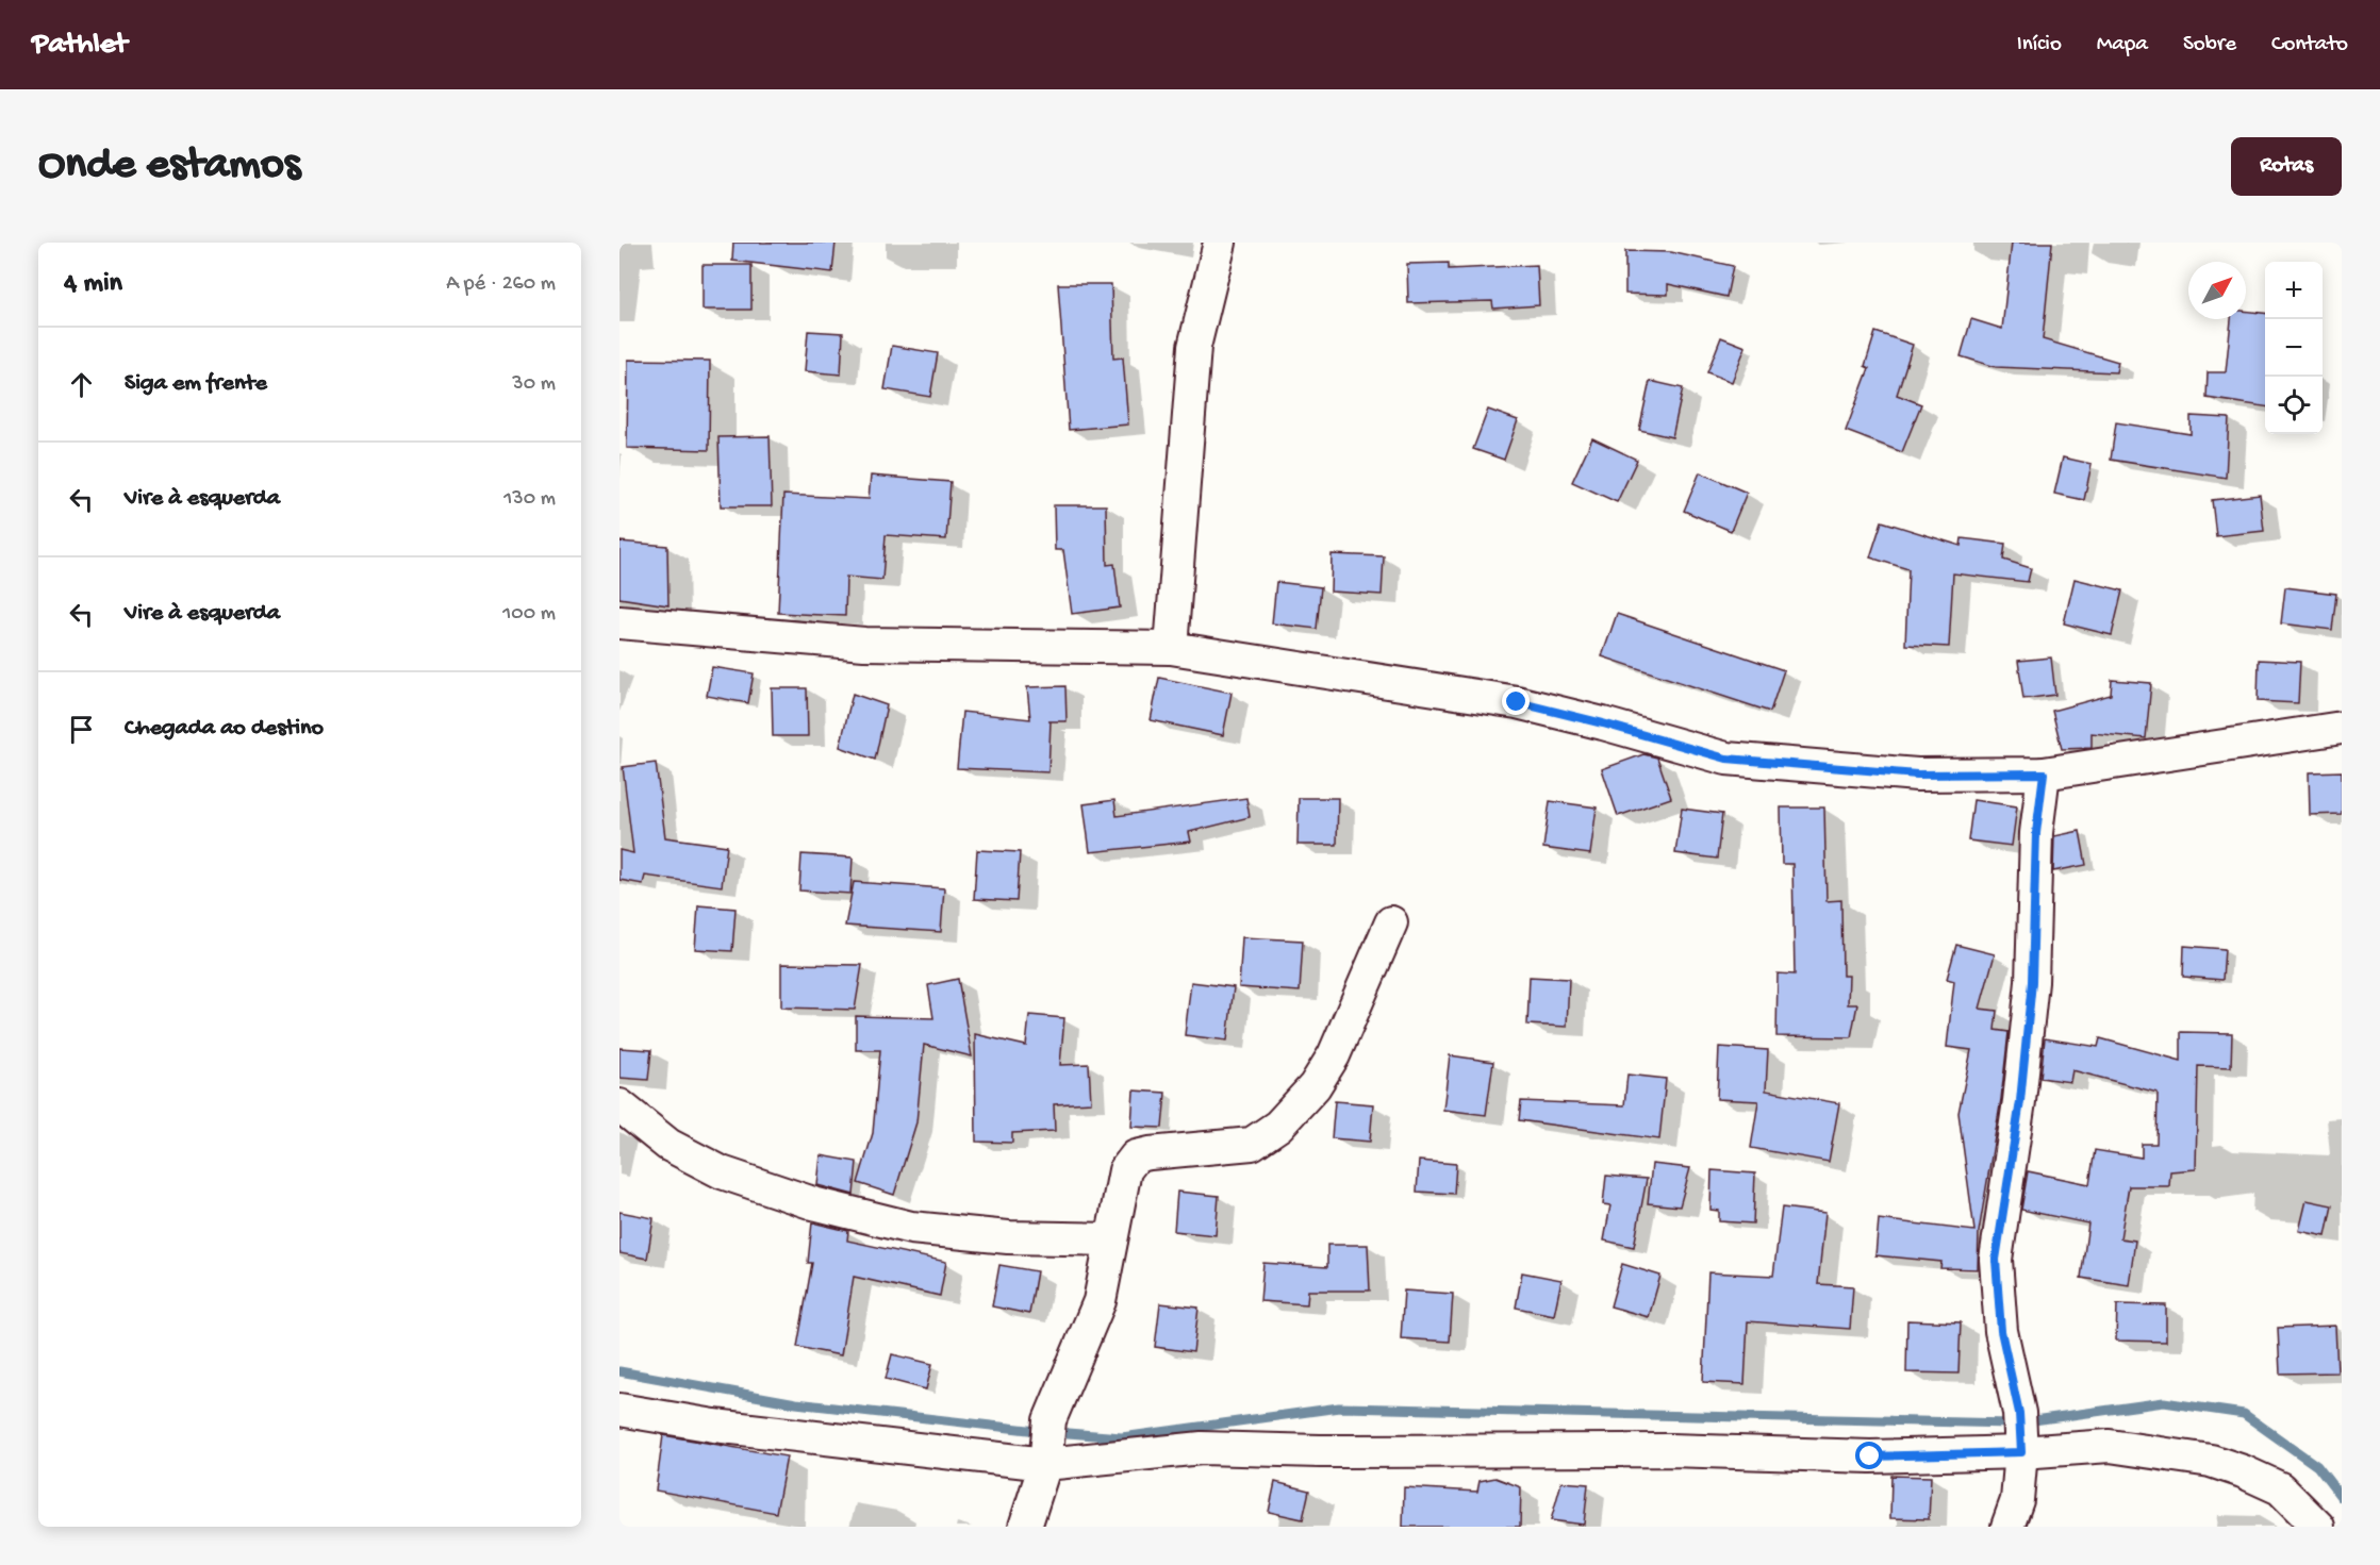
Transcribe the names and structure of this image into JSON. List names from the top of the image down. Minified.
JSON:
{"north":"top right","page":{"header":"Pathlet","nav":["Início","Mapa","Sobre","Contato"],"buttons":"Rotas","title":"Onde estamos","heading":["4 min","A pé · 260 m"],"map_buttons":["+","−"],"list":[["Siga em frente","30 m"],["Vire à esquerda","130 m"],["Vire à esquerda","100 m"],"Chegada ao destino"]}}
